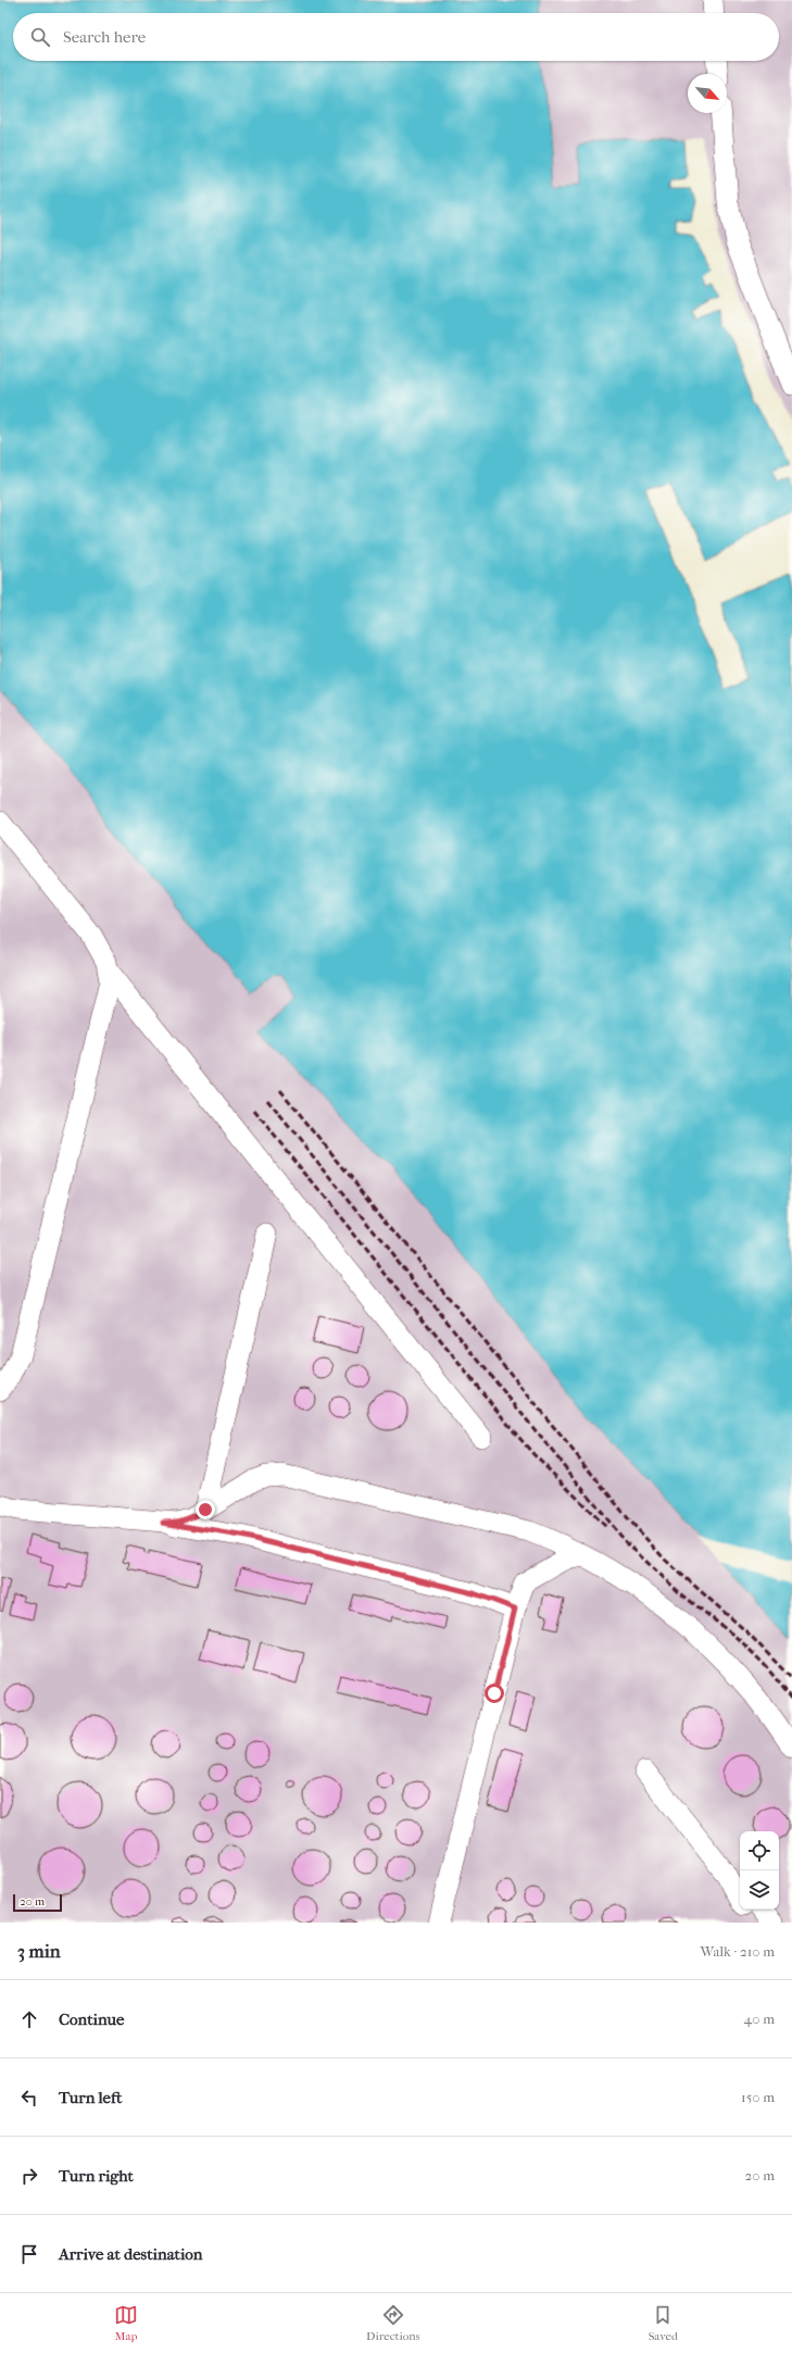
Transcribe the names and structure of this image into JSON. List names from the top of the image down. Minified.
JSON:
{"scale_bar":"20 m","north":"bottom right","page":{"search":"Search here","scale":"20 m","heading":["3 min","Walk · 210 m"],"list":[["Continue","40 m"],["Turn left","150 m"],["Turn right","20 m"],"Arrive at destination"],"nav":["Map","Directions","Saved"]}}
